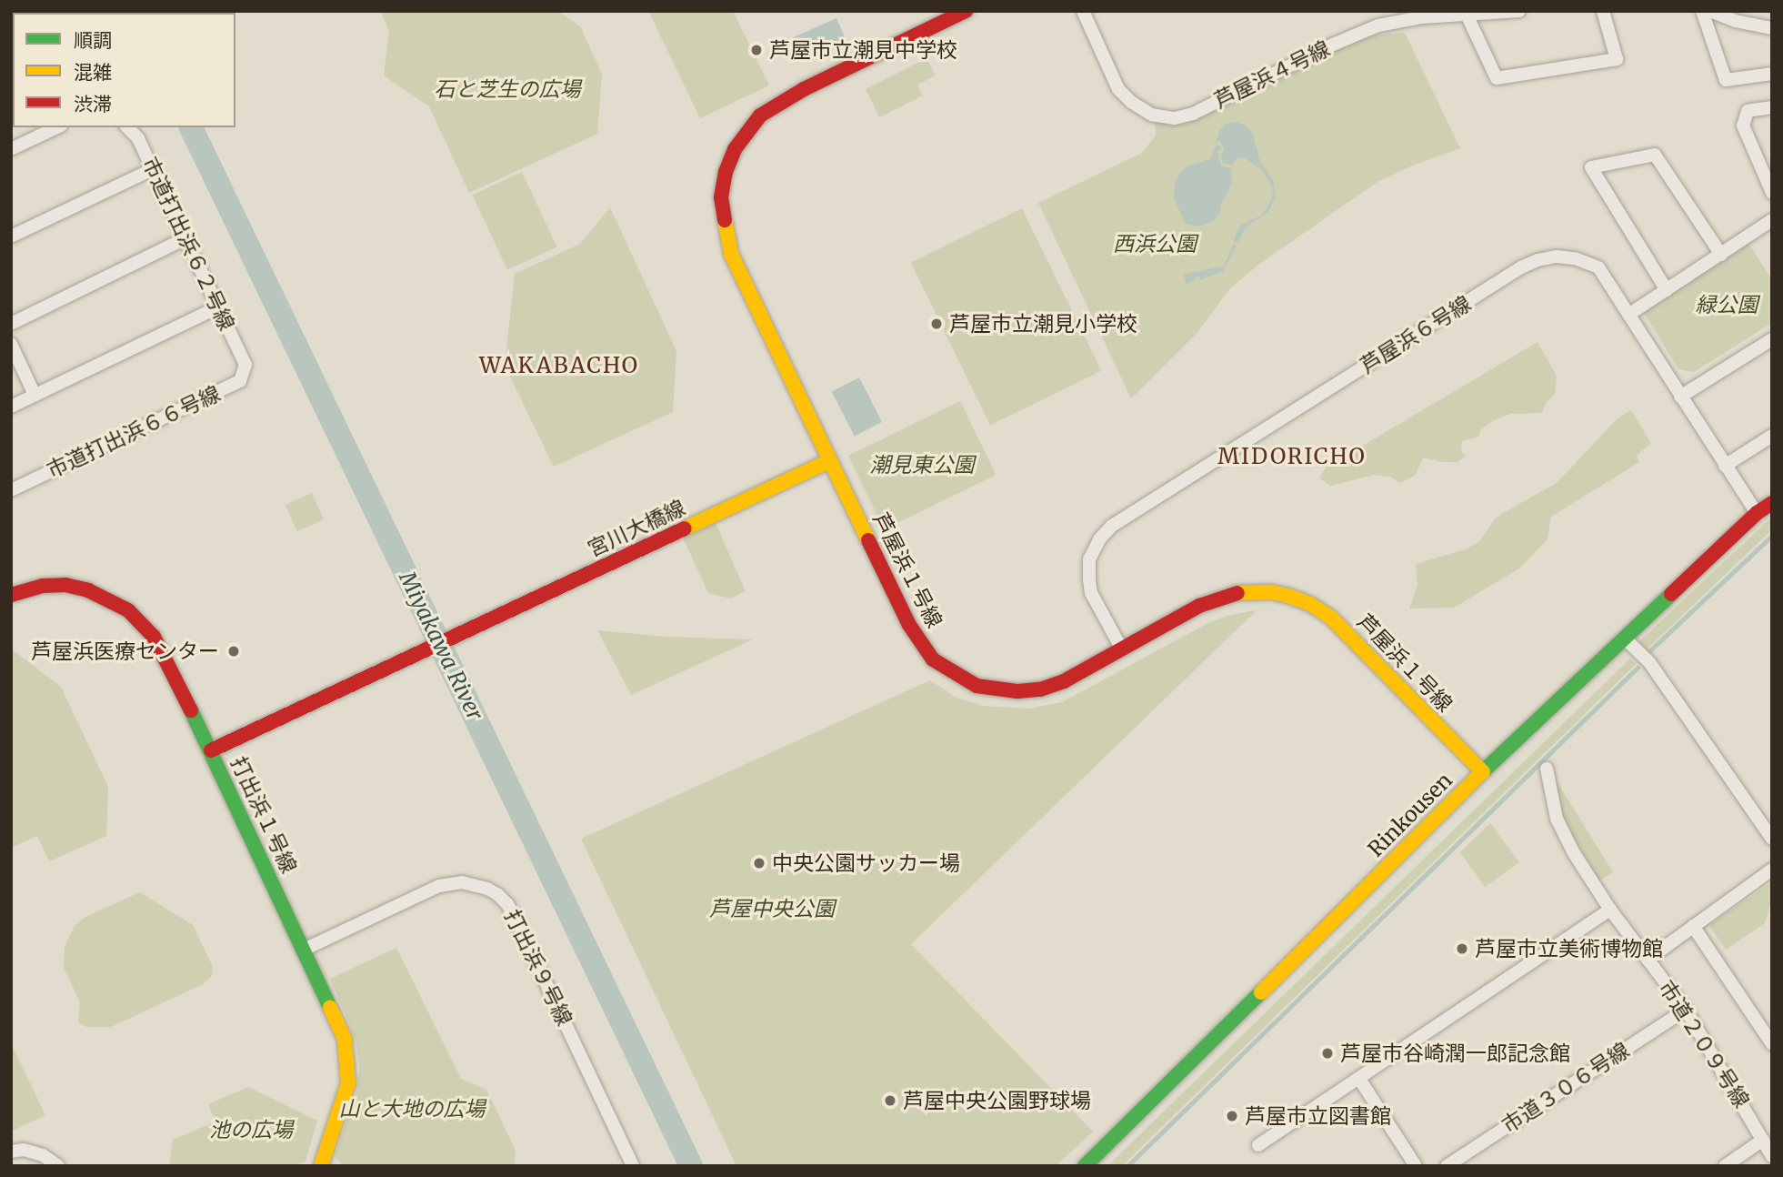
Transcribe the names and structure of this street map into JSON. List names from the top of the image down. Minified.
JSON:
{"streets":{"street":["芦屋浜４号線","市道打出浜６２号線","芦屋浜６号線","市道打出浜６６号線","宮川大橋線","芦屋浜１号線","打出浜１号線","Rinkousen","打出浜９号線","市道２０９号線","市道３０６号線"]},"crossings":[["市道打出浜６２号線","市道打出浜６６号線"],["芦屋浜６号線","芦屋浜１号線"],["芦屋浜６号線","Rinkousen"],["宮川大橋線","芦屋浜１号線"],["宮川大橋線","打出浜１号線"],["芦屋浜１号線","Rinkousen"],["打出浜１号線","打出浜９号線"],["市道２０９号線","市道３０６号線"]],"districts":["WAKABACHO","MIDORICHO"],"water":["Miyakawa River"],"parks":["石と芝生の広場","西浜公園","緑公園","潮見東公園","芦屋中央公園","山と大地の広場","池の広場"],"places":["芦屋市立潮見中学校","芦屋市立潮見小学校","芦屋浜医療センター","中央公園サッカー場","芦屋市立美術博物館","芦屋市谷崎潤一郎記念館","芦屋中央公園野球場","芦屋市立図書館"],"legend":["順調","混雑","渋滞"]}
